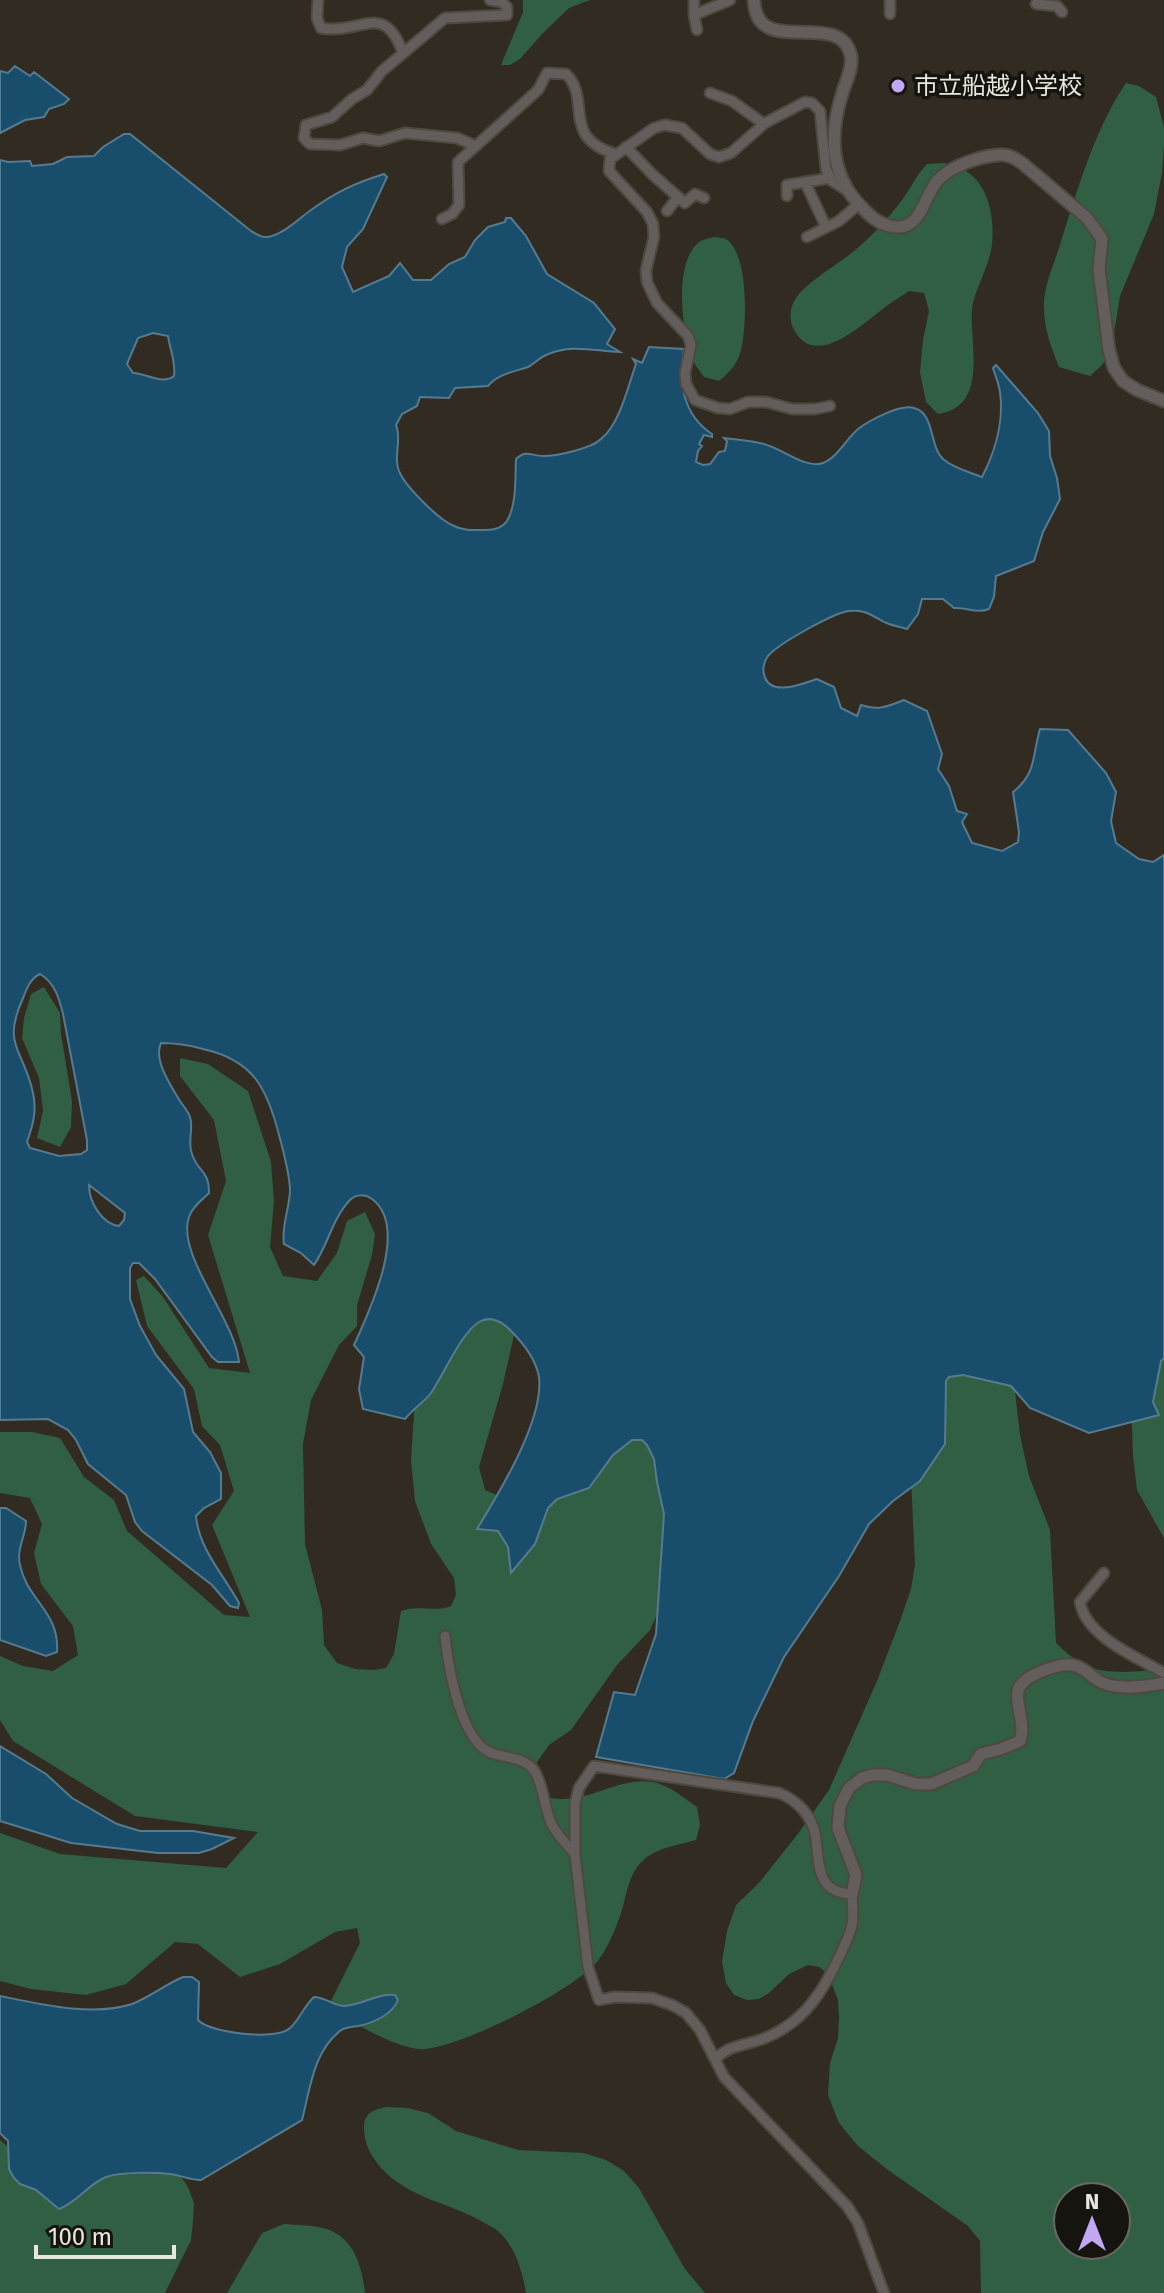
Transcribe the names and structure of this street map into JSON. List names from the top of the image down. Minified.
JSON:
{"places":["市立船越小学校"],"scale_bar":"100 m","north":"top"}
